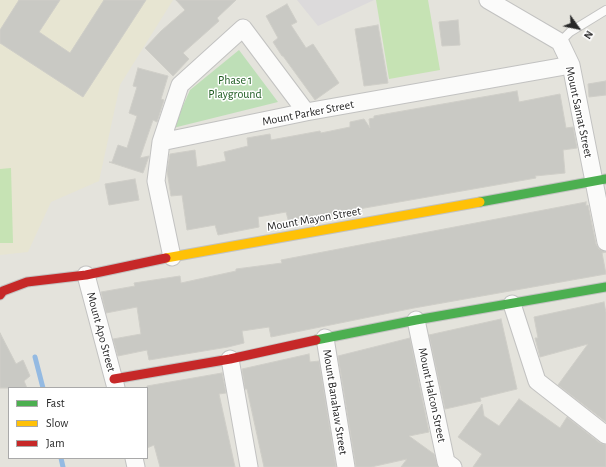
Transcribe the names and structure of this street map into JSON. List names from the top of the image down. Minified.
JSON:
{"streets":{"street":["Mount Samat Street","Mount Parker Street","Mount Mayon Street","Mount Apo Street","Mount Halcon Street","Mount Banahaw Street"]},"crossings":[["Mount Samat Street","Mount Parker Street"],["Mount Samat Street","Mount Mayon Street"],["Mount Mayon Street","Mount Apo Street"]],"parks":["Phase 1 Playground"],"legend":["Fast","Slow","Jam"],"north":"bottom right"}
